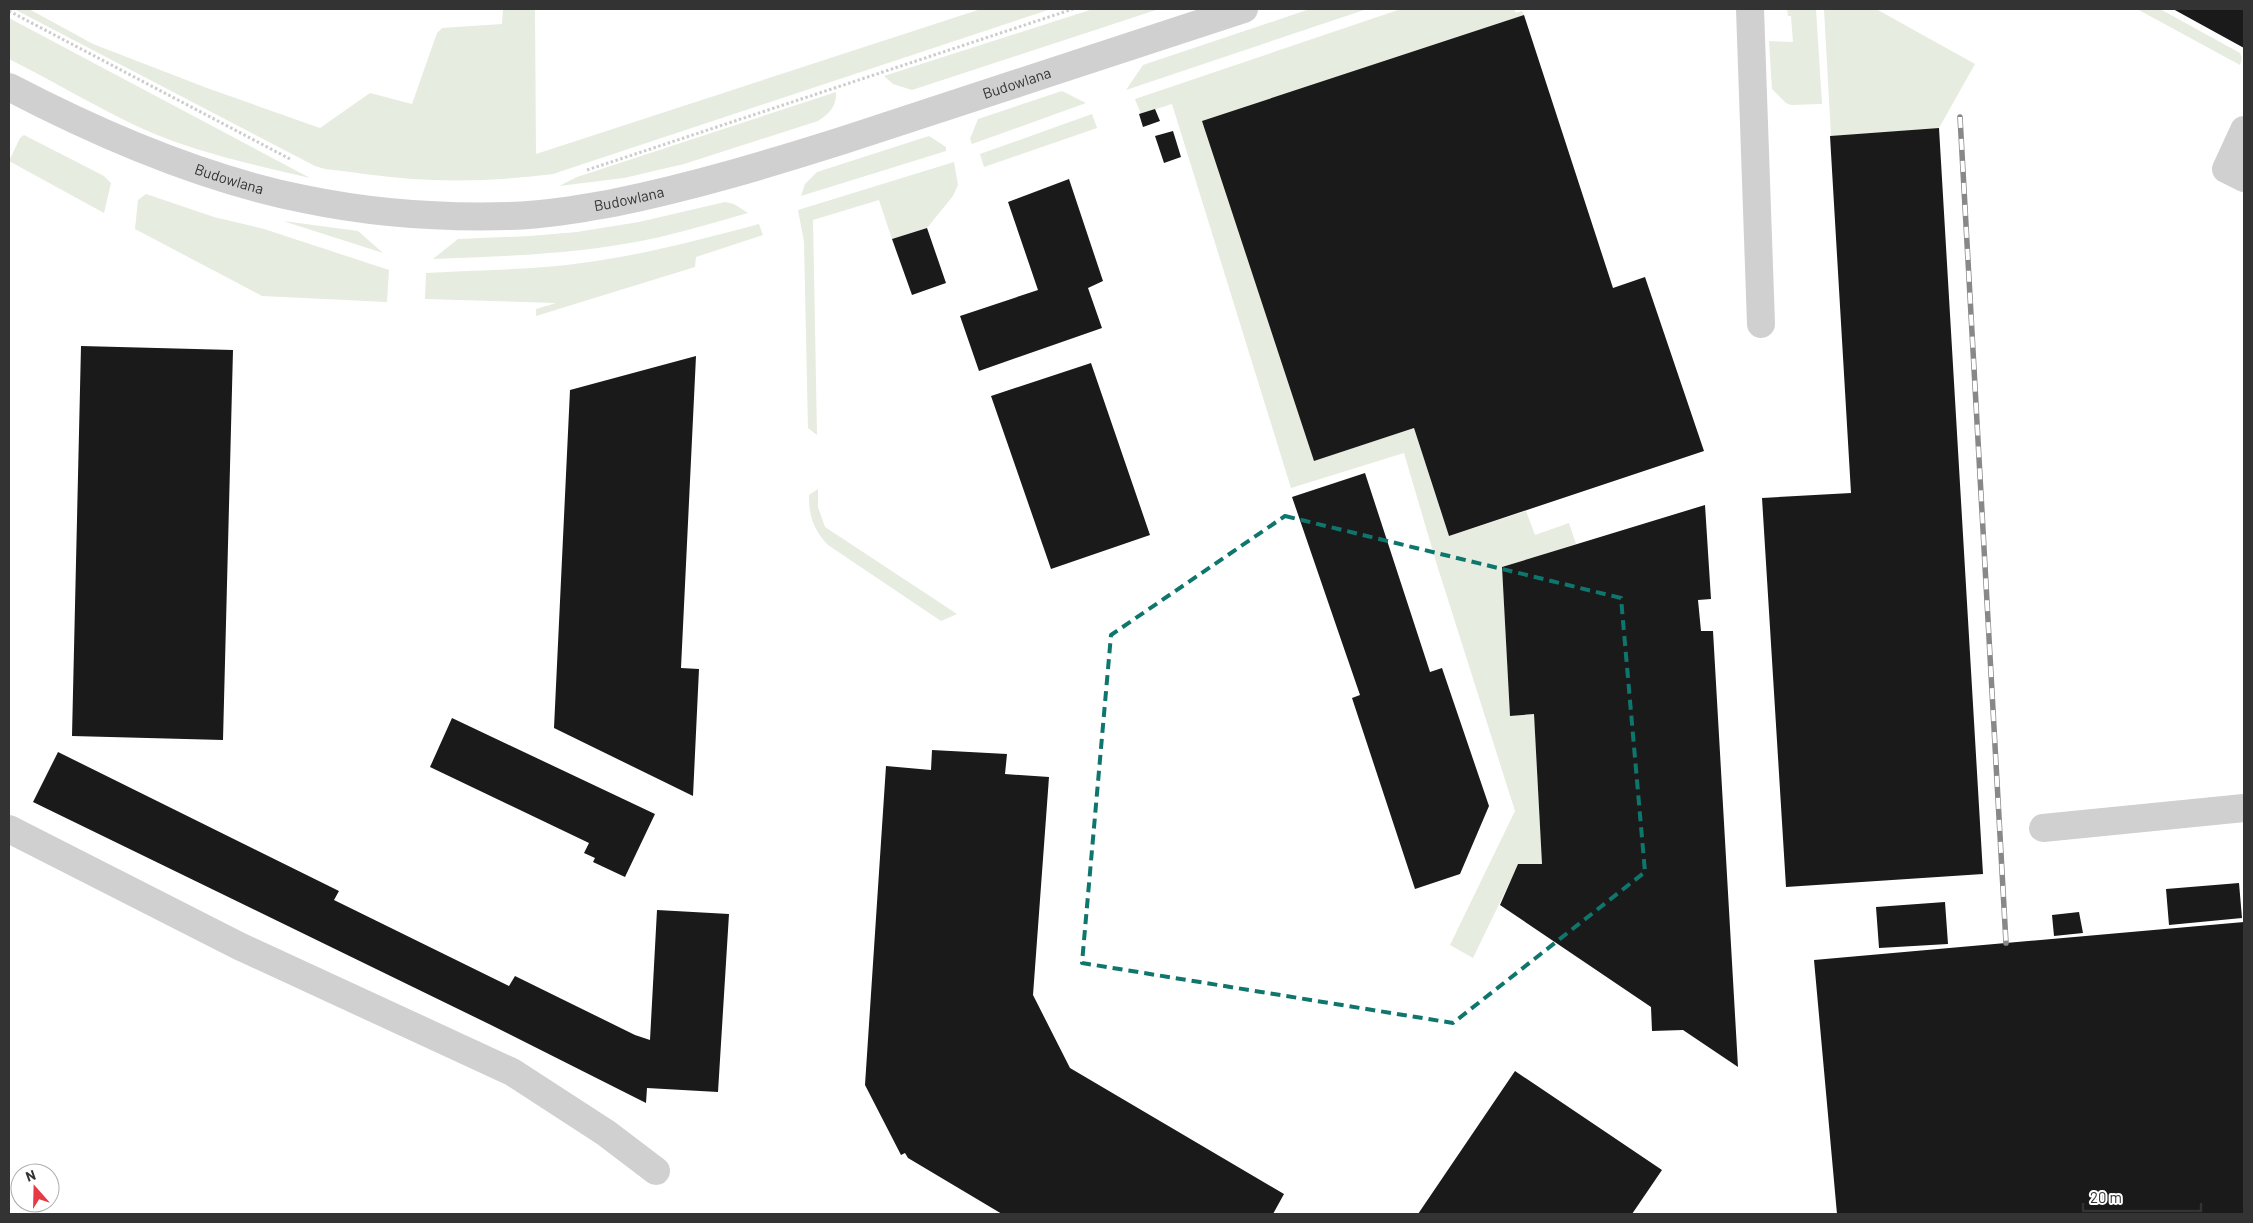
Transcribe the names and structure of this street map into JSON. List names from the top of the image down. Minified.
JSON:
{"streets":{"street":["Budowlana"]},"scale_bar":"20 m","north":"top"}
